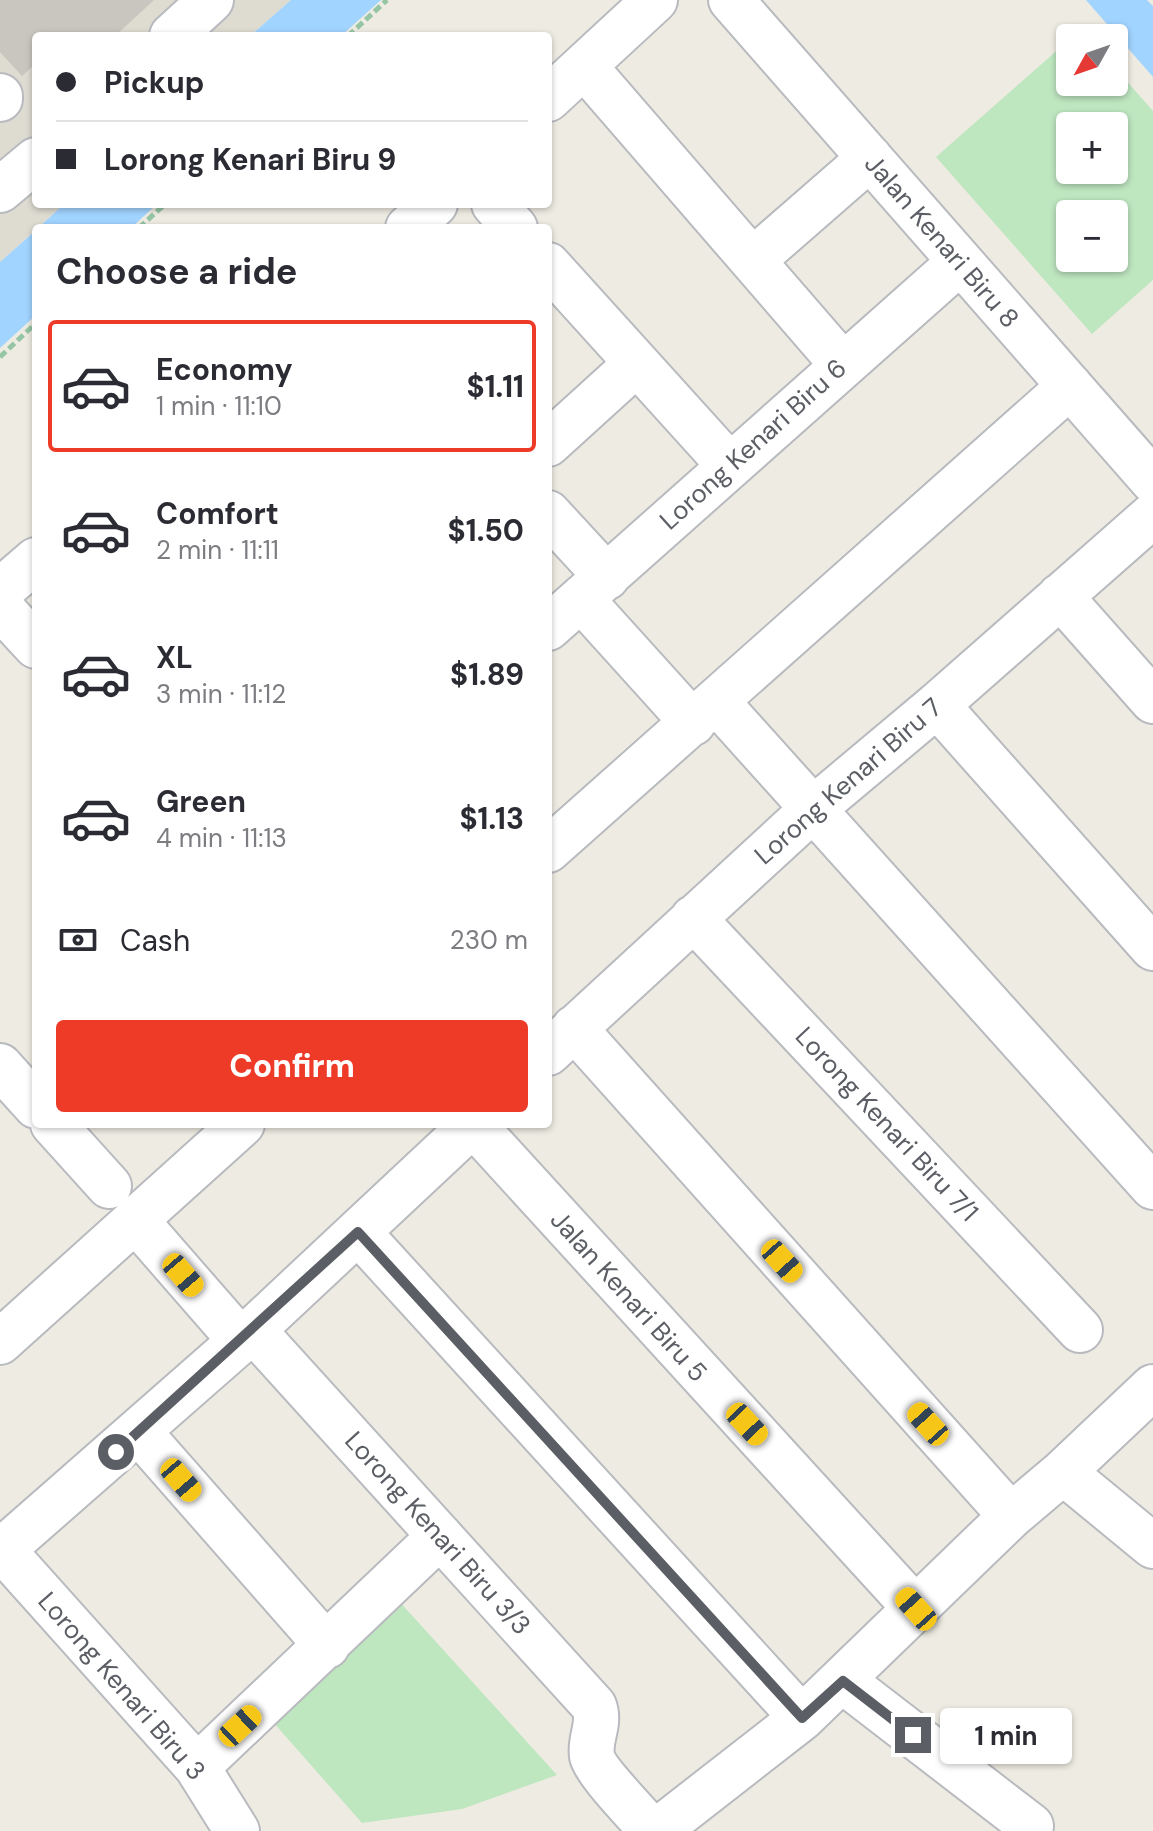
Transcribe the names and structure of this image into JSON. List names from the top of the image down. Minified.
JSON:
{"streets":{"street":["Jalan Kenari Biru 8","Lorong Kenari Biru 6","Lorong Kenari Biru 7","Lorong Kenari Biru 7/1","Jalan Kenari Biru 5","Lorong Kenari Biru 3/3","Lorong Kenari Biru 3"]},"crossings":[["Jalan Kenari Biru 8","Lorong Kenari Biru 6"],["Lorong Kenari Biru 7","Lorong Kenari Biru 7/1"]],"north":"bottom left","page":{"map_buttons":["+","−"],"banner":["Pickup","Lorong Kenari Biru 9"],"heading":"Choose a ride","list":[{"name":"Economy","note":"1 min · 11:10","value":"$1.11"},{"name":"Comfort","note":"2 min · 11:11","value":"$1.50"},{"name":"XL","note":"3 min · 11:12","value":"$1.89"},{"name":"Green","note":"4 min · 11:13","value":"$1.13"}],"pay":["Cash","230 m"],"buttons":"Confirm","bubble":"1 min"}}
